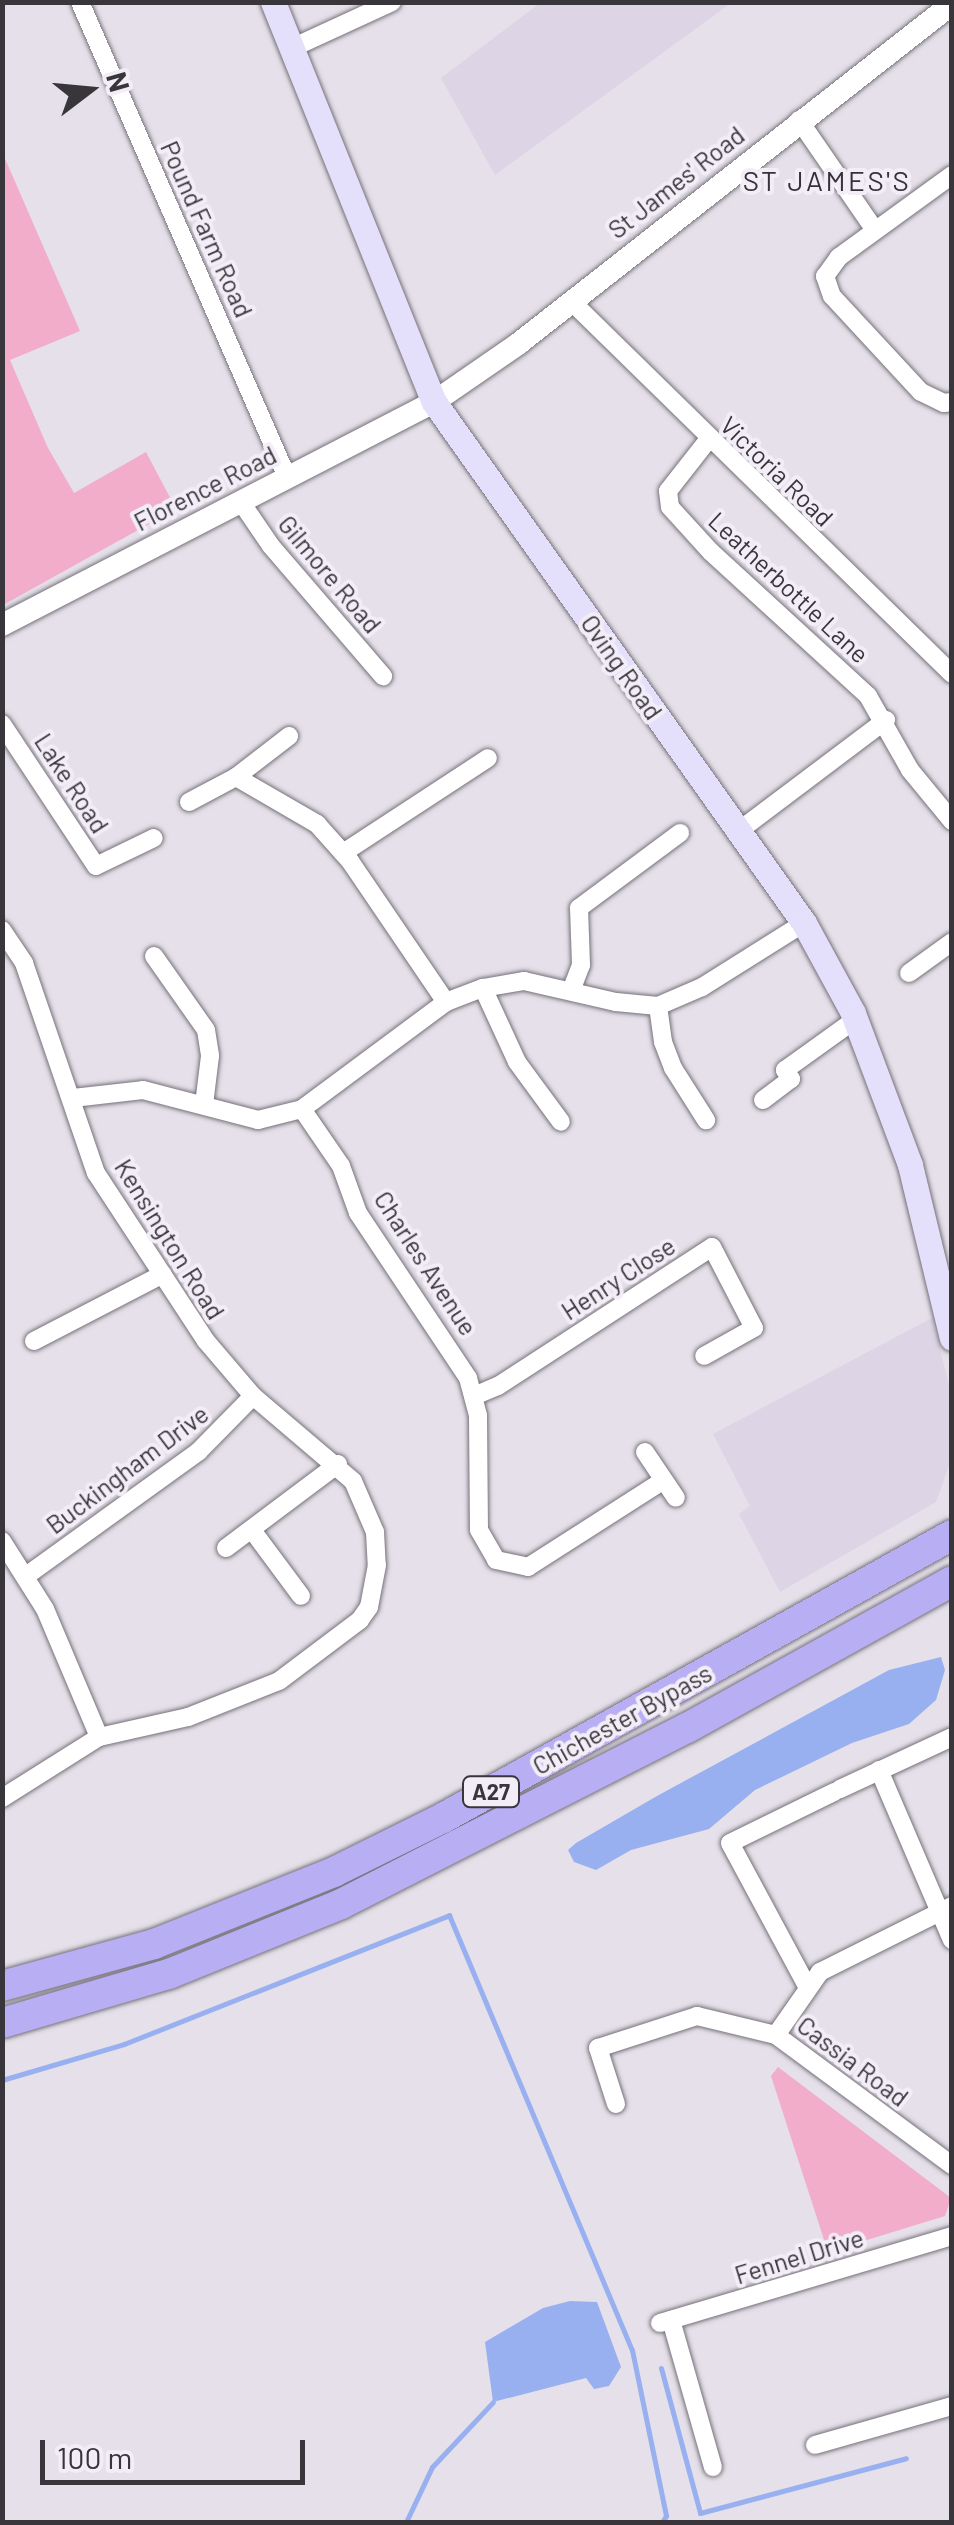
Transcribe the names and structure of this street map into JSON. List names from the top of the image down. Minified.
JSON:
{"streets":{"highway":["Chichester Bypass","A27"],"main road":["Oving Road"],"street":["St James' Road","Pound Farm Road","Victoria Road","Florence Road","Gilmore Road","Leatherbottle Lane","Lake Road","Kensington Road","Charles Avenue","Henry Close","Buckingham Drive","Cassia Road","Fennel Drive"]},"crossings":[["St James' Road","Victoria Road"],["St James' Road","Florence Road"],["St James' Road","Oving Road"],["Pound Farm Road","Florence Road"],["Victoria Road","Leatherbottle Lane"],["Florence Road","Gilmore Road"],["Florence Road","Oving Road"],["Kensington Road","Buckingham Drive"],["Charles Avenue","Henry Close"]],"districts":["ST JAMES'S"],"scale_bar":"100 m","north":"right"}
